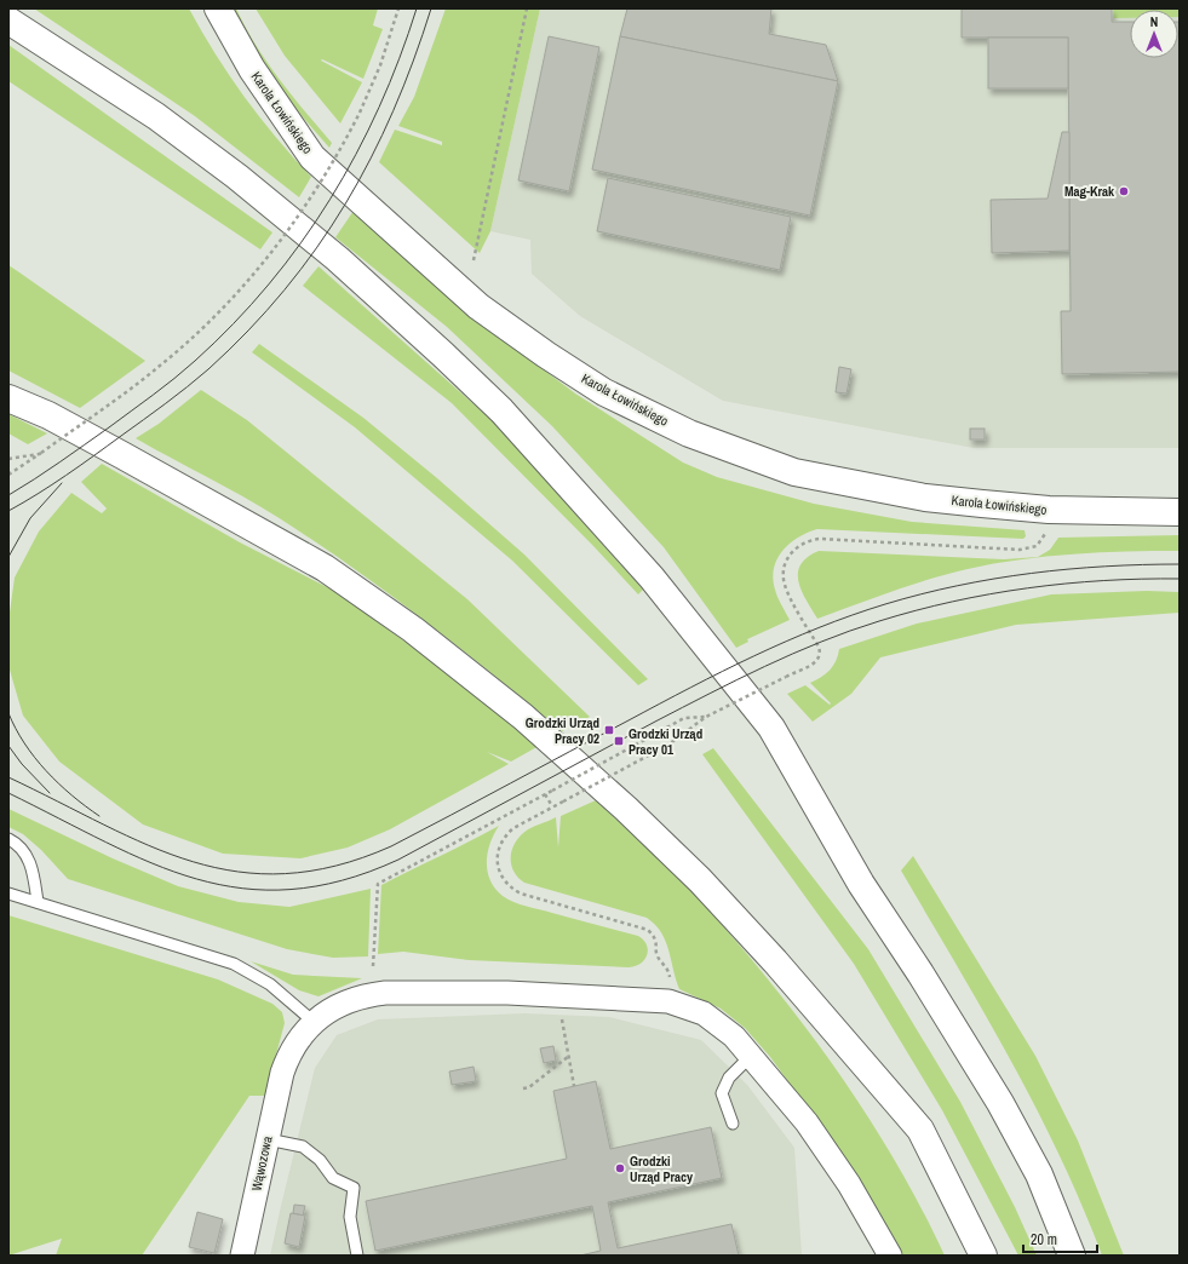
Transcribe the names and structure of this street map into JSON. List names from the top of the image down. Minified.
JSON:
{"streets":{"main road":["Karola Łowińskiego"],"street":["Wąwozowa"]},"places":{"other":["Mag-Krak","Grodzki Urząd Pracy"],"transit":["Grodzki Urząd Pracy 02","Grodzki Urząd Pracy 01"]},"scale_bar":"20 m","north":"top"}
